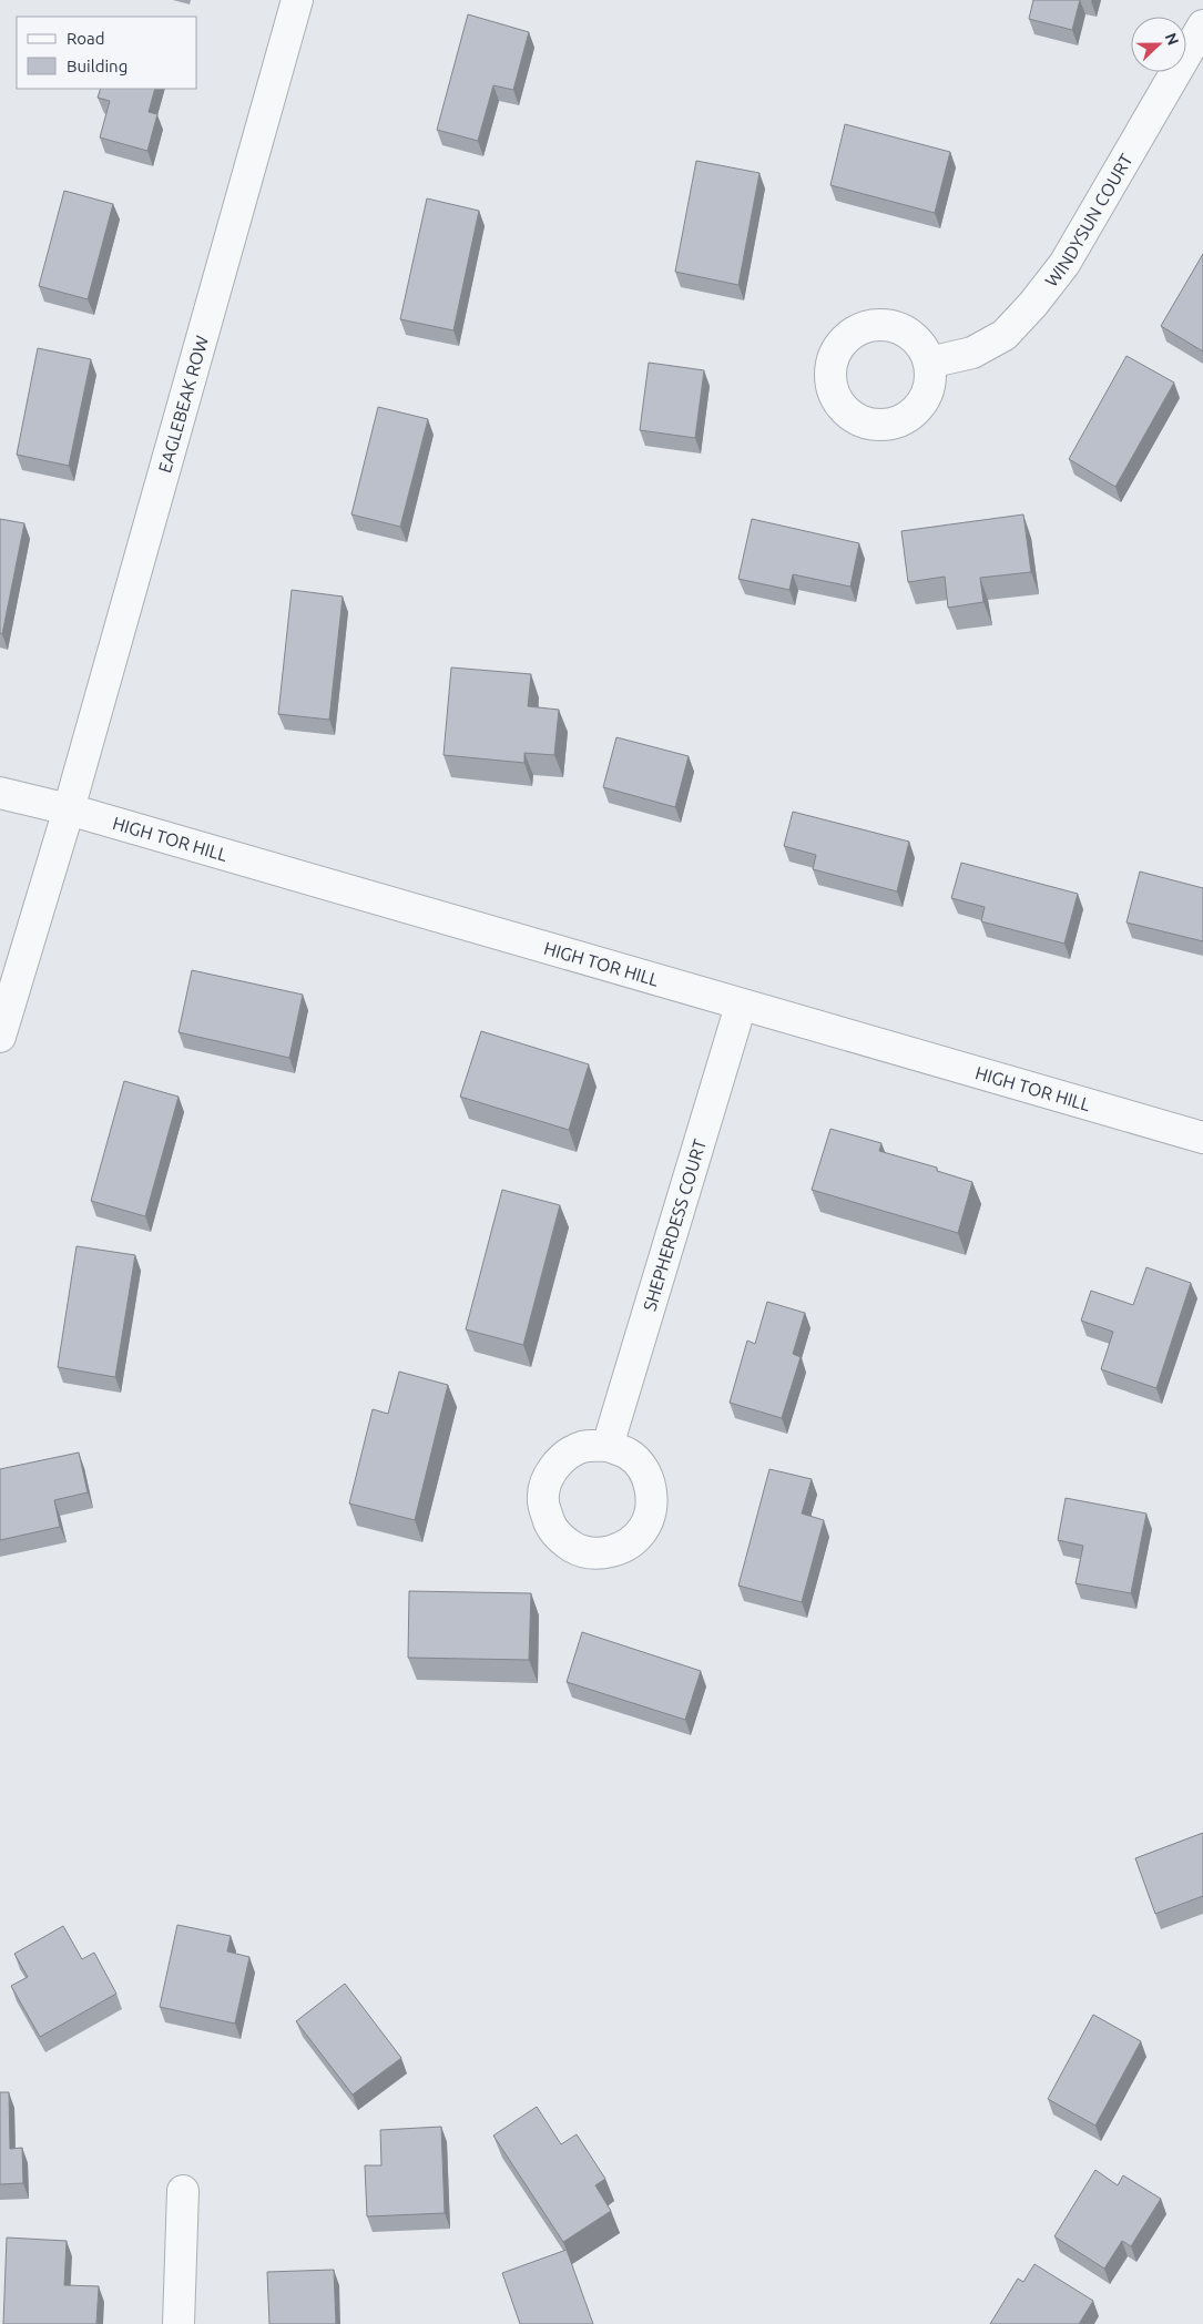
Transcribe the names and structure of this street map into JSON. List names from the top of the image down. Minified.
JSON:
{"streets":{"street":["WINDYSUN COURT","EAGLEBEAK ROW","HIGH TOR HILL","SHEPHERDESS COURT"]},"crossings":[["EAGLEBEAK ROW","HIGH TOR HILL"],["HIGH TOR HILL","SHEPHERDESS COURT"]],"legend":["Road","Building"],"north":"right"}
